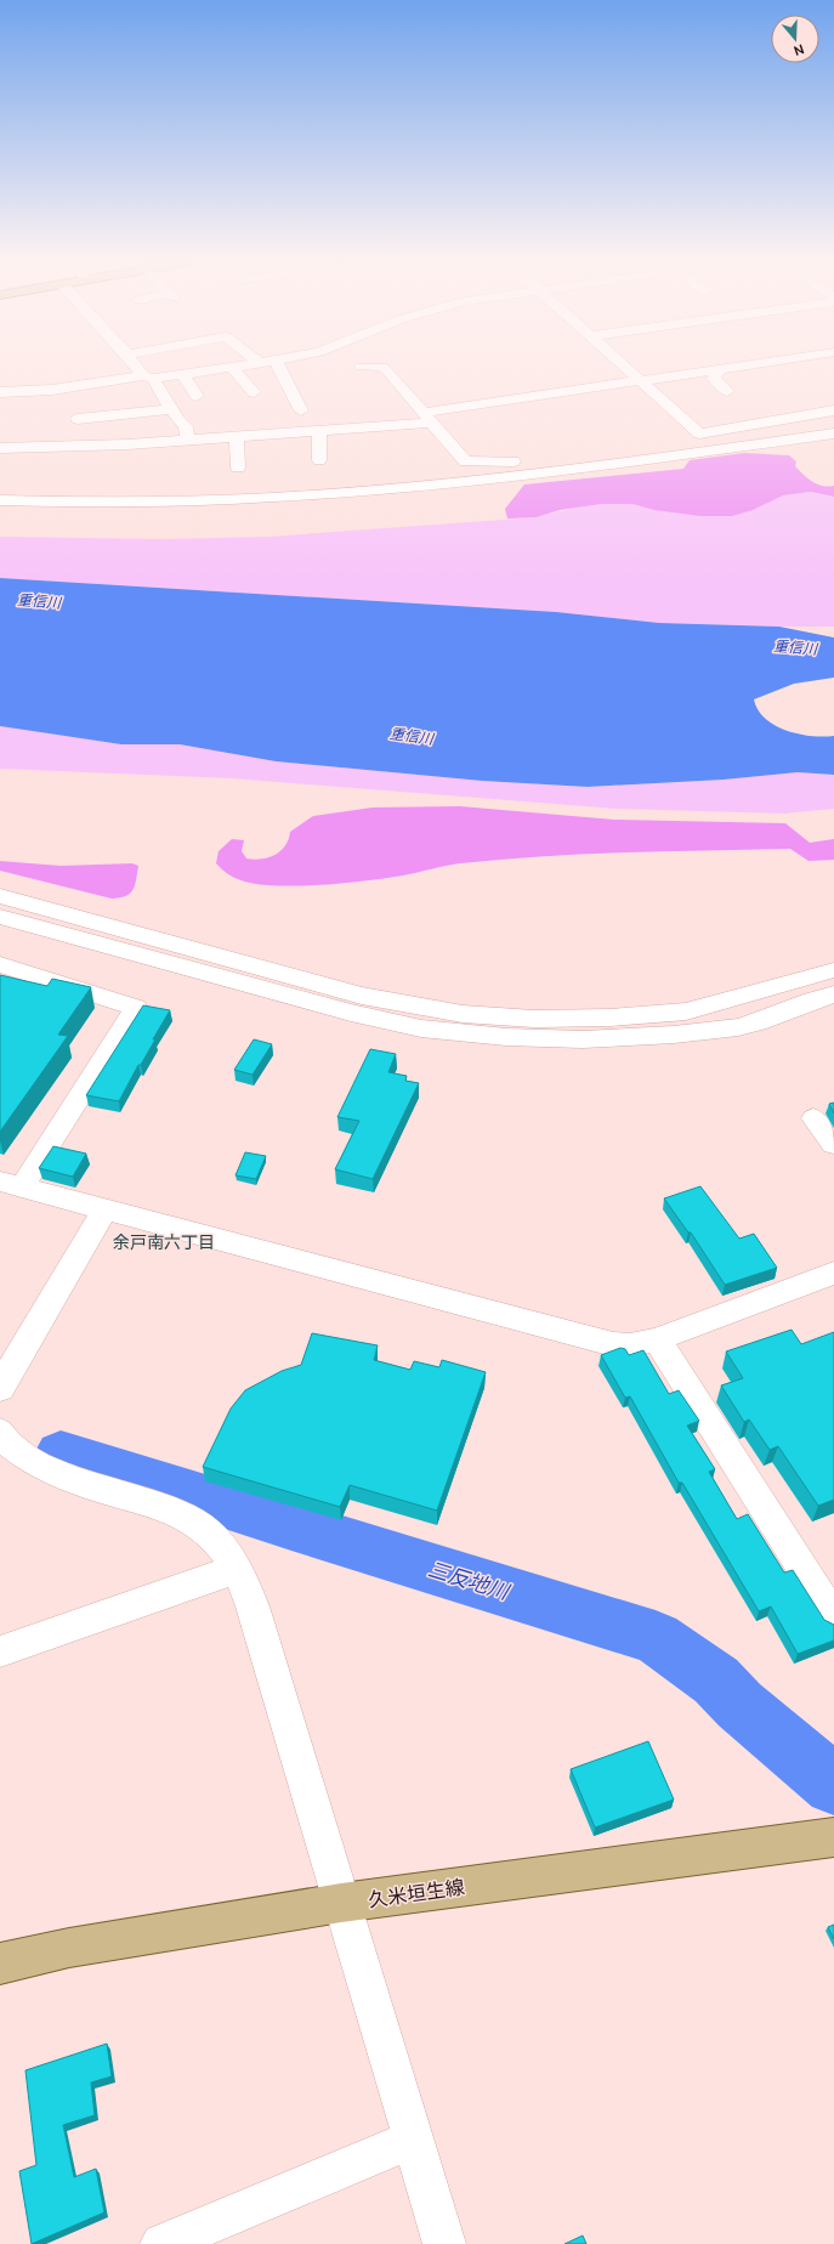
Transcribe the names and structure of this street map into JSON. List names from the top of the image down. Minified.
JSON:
{"streets":{"main road":["久米垣生線"]},"districts":["余戸南六丁目"],"water":["重信川","三反地川"],"north":"bottom"}
